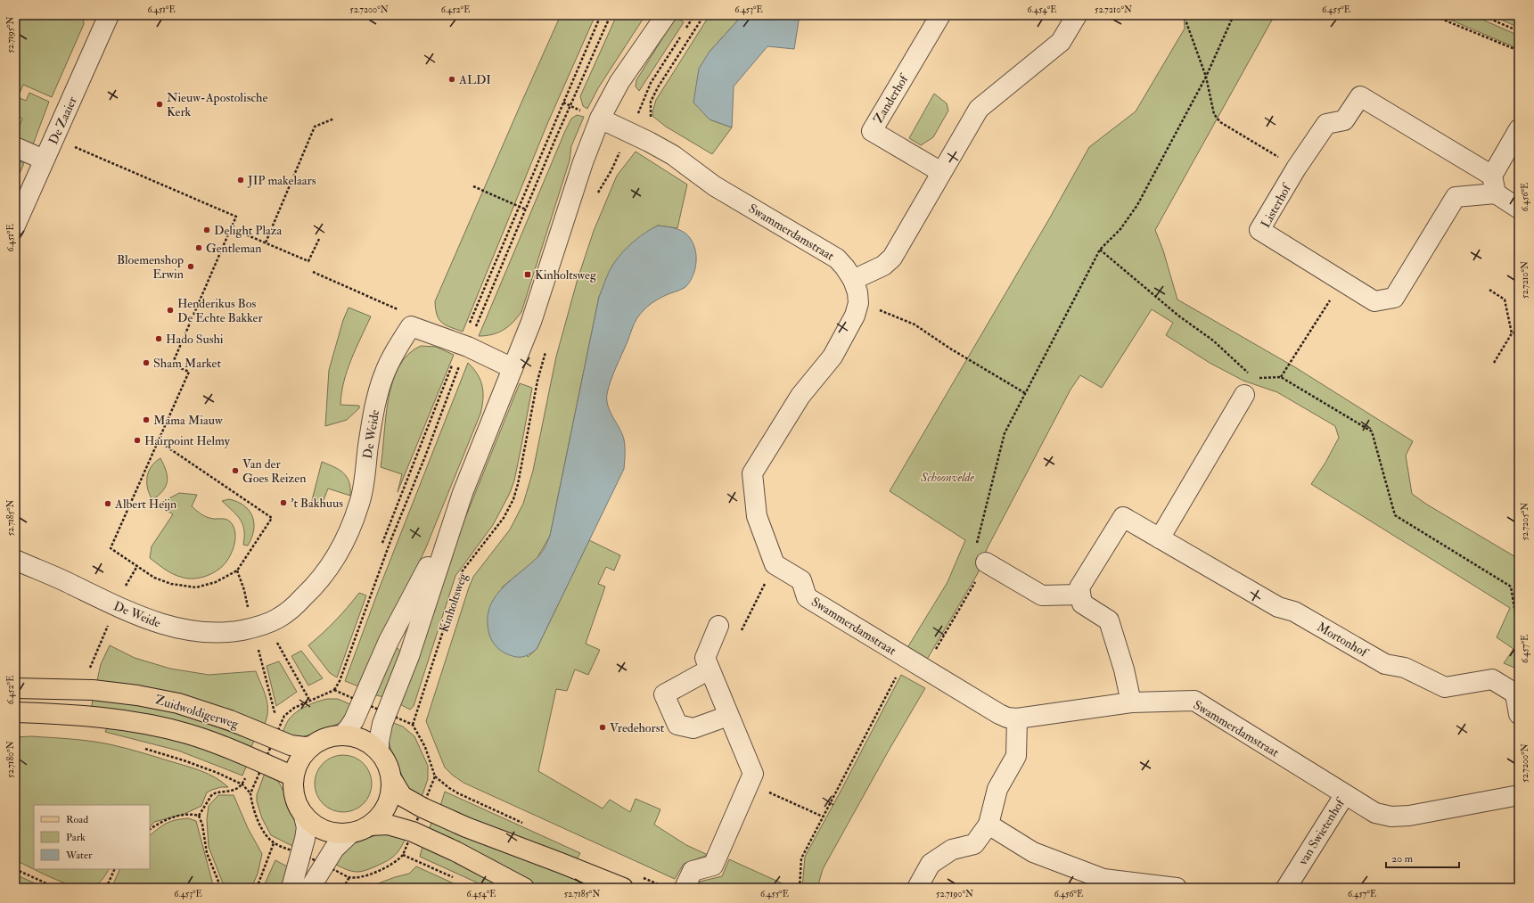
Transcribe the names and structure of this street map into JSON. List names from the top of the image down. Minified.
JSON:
{"streets":{"main road":["Zuidwoldigerweg"],"street":["Zanderhof","De Zaaier","Listerhof","Swammerdamstraat","De Weide","Kinholtsweg","Mortonhof","van Swietenhof"]},"crossings":[["Swammerdamstraat","Kinholtsweg"],["Swammerdamstraat","van Swietenhof"],["De Weide","Kinholtsweg"],["Kinholtsweg","Zuidwoldigerweg"]],"parks":["Schoonvelde"],"places":{"other":["ALDI","Nieuw-Apostolische Kerk","JIP makelaars","Delight Plaza","Gentleman","Bloemenshop Erwin","Henderikus Bos De Echte Bakker","Hado Sushi","Sham Market","Mama Miauw","Hairpoint Helmy","Van der Goes Reizen","'t Bakhuus","Albert Heijn","Vredehorst"],"transit":["Kinholtsweg"]},"legend":["Road","Park","Water"],"scale_bar":"20 m","coordinates":["6.451°E","52.7200°N","6.452°E","6.453°E","6.454°E","52.7210°N","6.455°E","52.7195°N","6.456°E","52.7185°N","52.7205°N","6.457°E","52.7180°N","52.7190°N"]}
